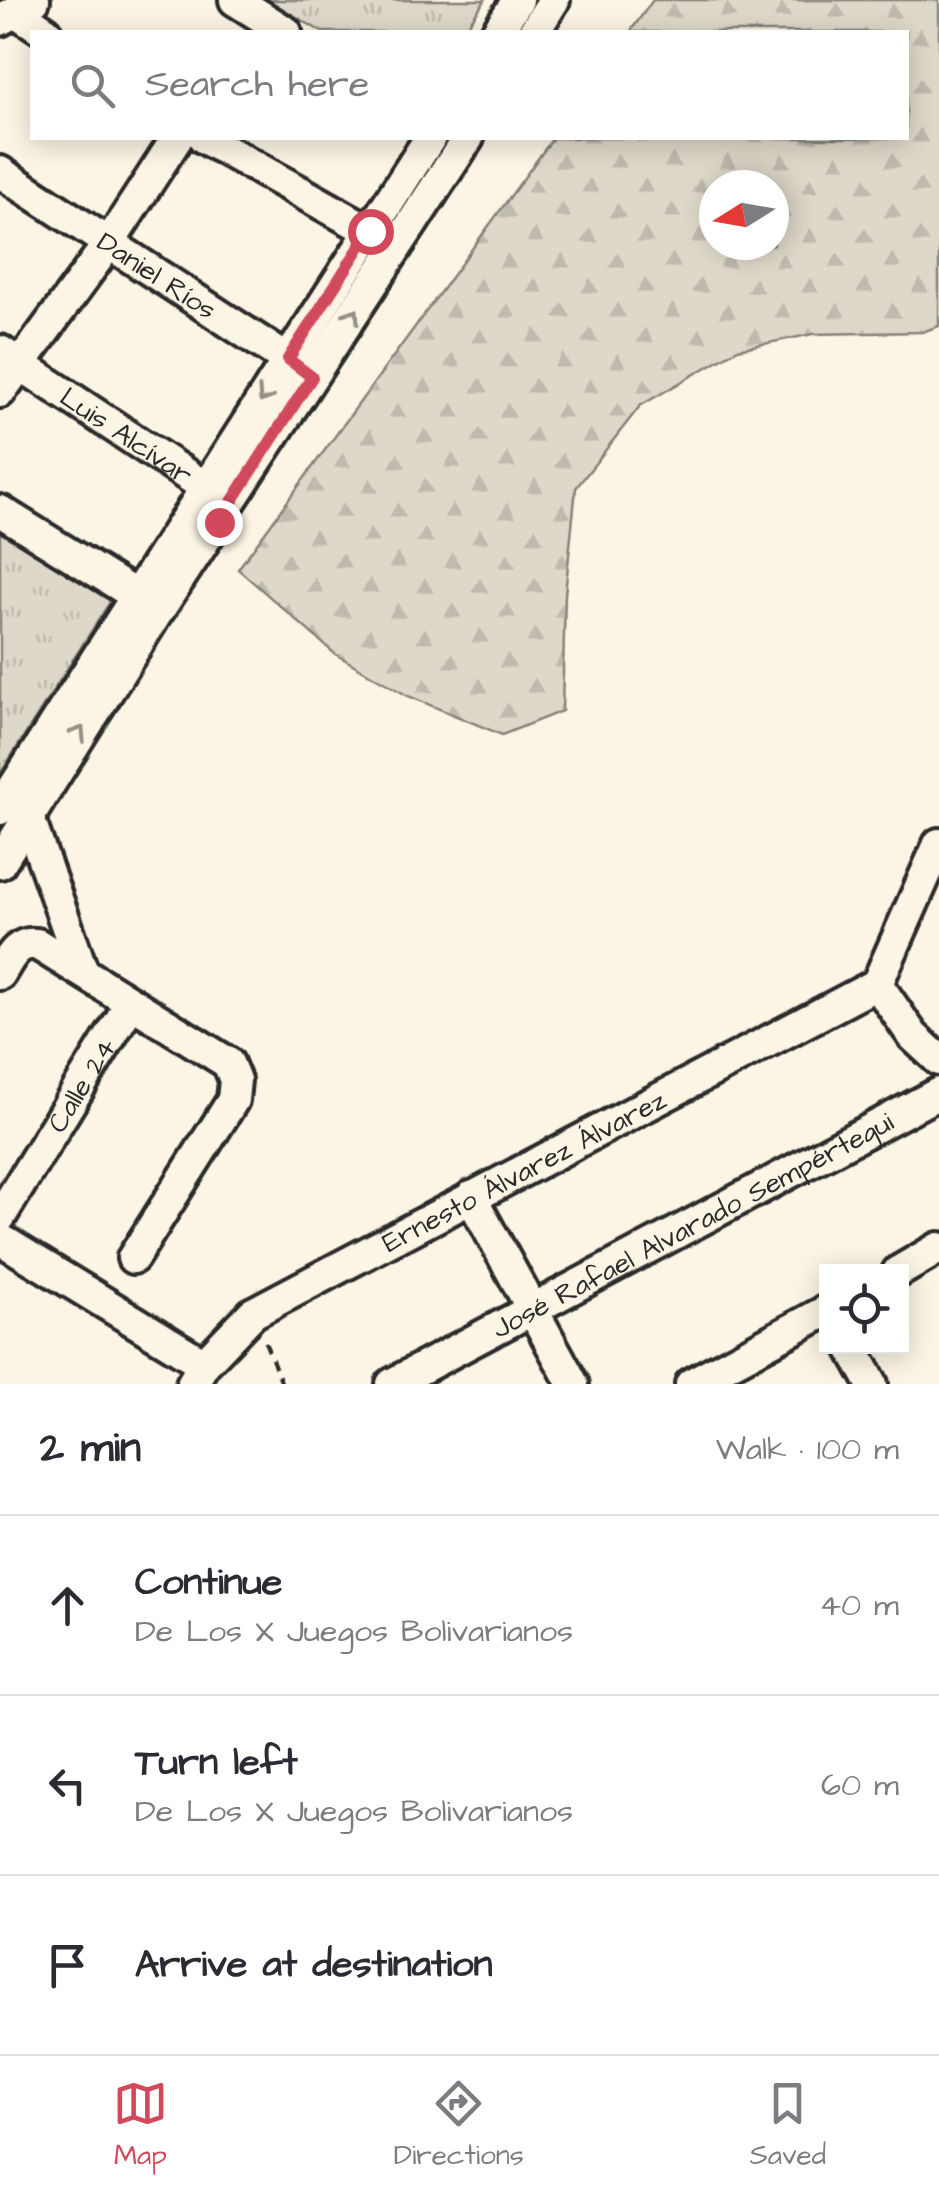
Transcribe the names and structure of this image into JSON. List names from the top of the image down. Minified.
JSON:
{"streets":{"street":["Daniel Ríos","Luis Alcívar","Calle 24","Ernesto Álvarez Álvarez","José Rafael Alvarado Sempértegui"]},"north":"left","page":{"search":"Search here","heading":["2 min","Walk · 100 m"],"list":[["Continue","De Los X Juegos Bolivarianos","40 m"],["Turn left","De Los X Juegos Bolivarianos","60 m"],"Arrive at destination"],"nav":["Map","Directions","Saved"]}}
